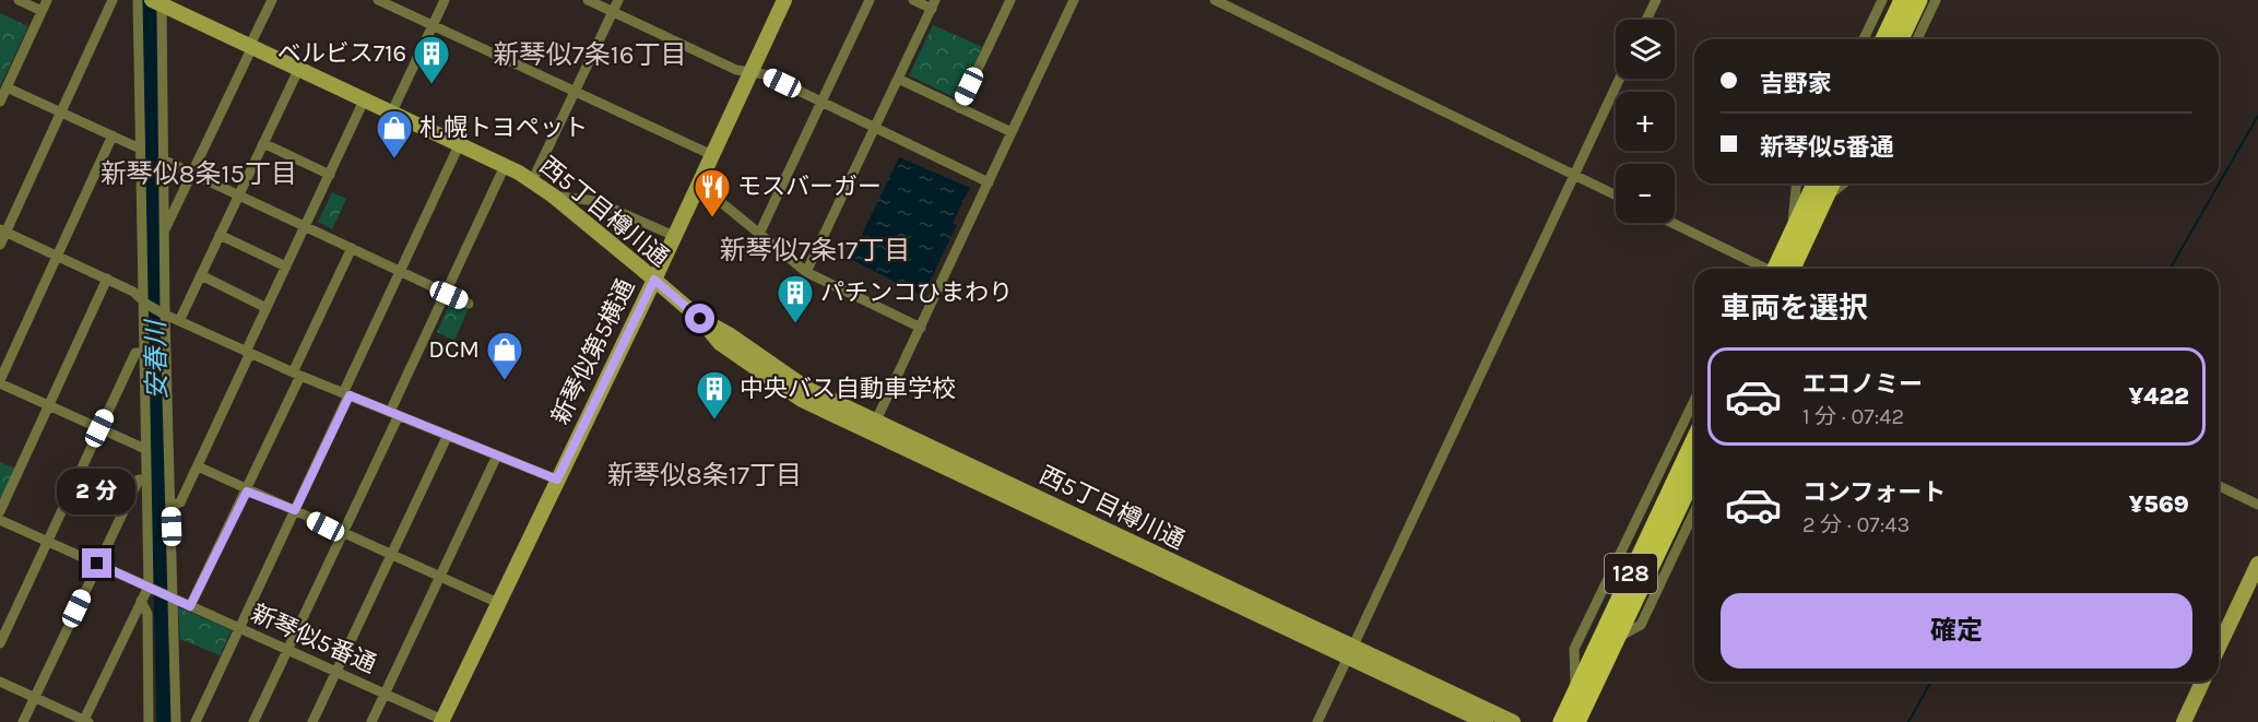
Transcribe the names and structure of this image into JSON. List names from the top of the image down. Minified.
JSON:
{"streets":{"main road":["西5丁目樽川通","新琴似第5横通","128"],"street":["新琴似5番通"]},"crossings":[["西5丁目樽川通","新琴似第5横通"],["新琴似第5横通","新琴似5番通"]],"districts":["新琴似7条16丁目","新琴似8条15丁目","新琴似7条17丁目","新琴似8条17丁目"],"water":["安春川"],"places":{"building":["ベルビス716","パチンコひまわり","中央バス自動車学校"],"shop":["札幌トヨペット","DCM"],"restaurant":["モスバーガー"]},"page":{"map_buttons":["+","−"],"banner":["吉野家","新琴似5番通"],"heading":"車両を選択","list":[{"name":"エコノミー","note":"1 分 · 07:42","value":"¥422"},{"name":"コンフォート","note":"2 分 · 07:43","value":"¥569"}],"bubble":"2 分","buttons":"確定"}}
